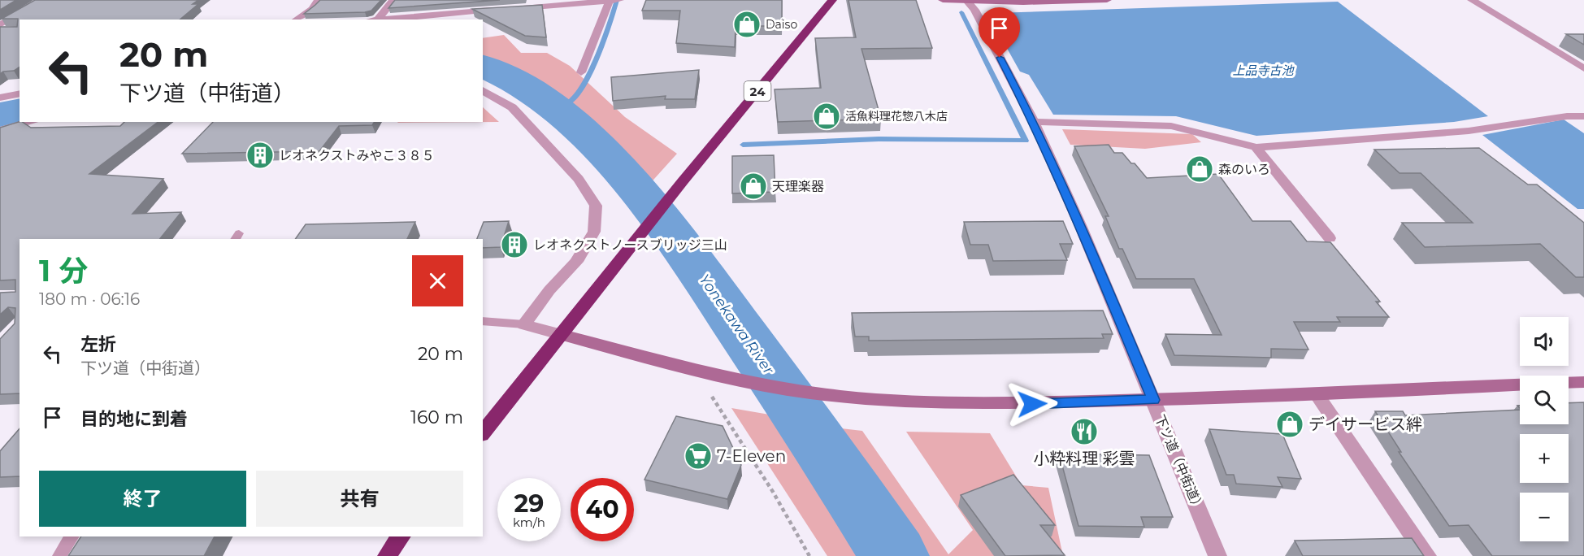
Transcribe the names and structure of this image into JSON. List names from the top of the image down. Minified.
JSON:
{"streets":{"highway":["24"],"street":["下ツ道（中街道）"]},"water":["上品寺古池","Yonekawa River"],"places":{"shop":["Daiso","活魚料理花惣八木店","森のいろ","天理楽器","デイサービス絆"],"building":["レオネクストみやこ３８５","レオネクストノースブリッジ三山"],"restaurant":["小粋料理 彩雲"],"supermarket":["7-Eleven"]},"page":{"turn":["20 m","下ツ道（中街道）"],"heading":["1 分","180 m · 06:16"],"map_buttons":["+","−"],"list":[{"name":"左折","note":"下ツ道（中街道）","value":"20 m"},{"name":"目的地に到着","value":"160 m"}],"buttons":["終了","共有"],"speed":"29 km/h","limit":"40"}}
